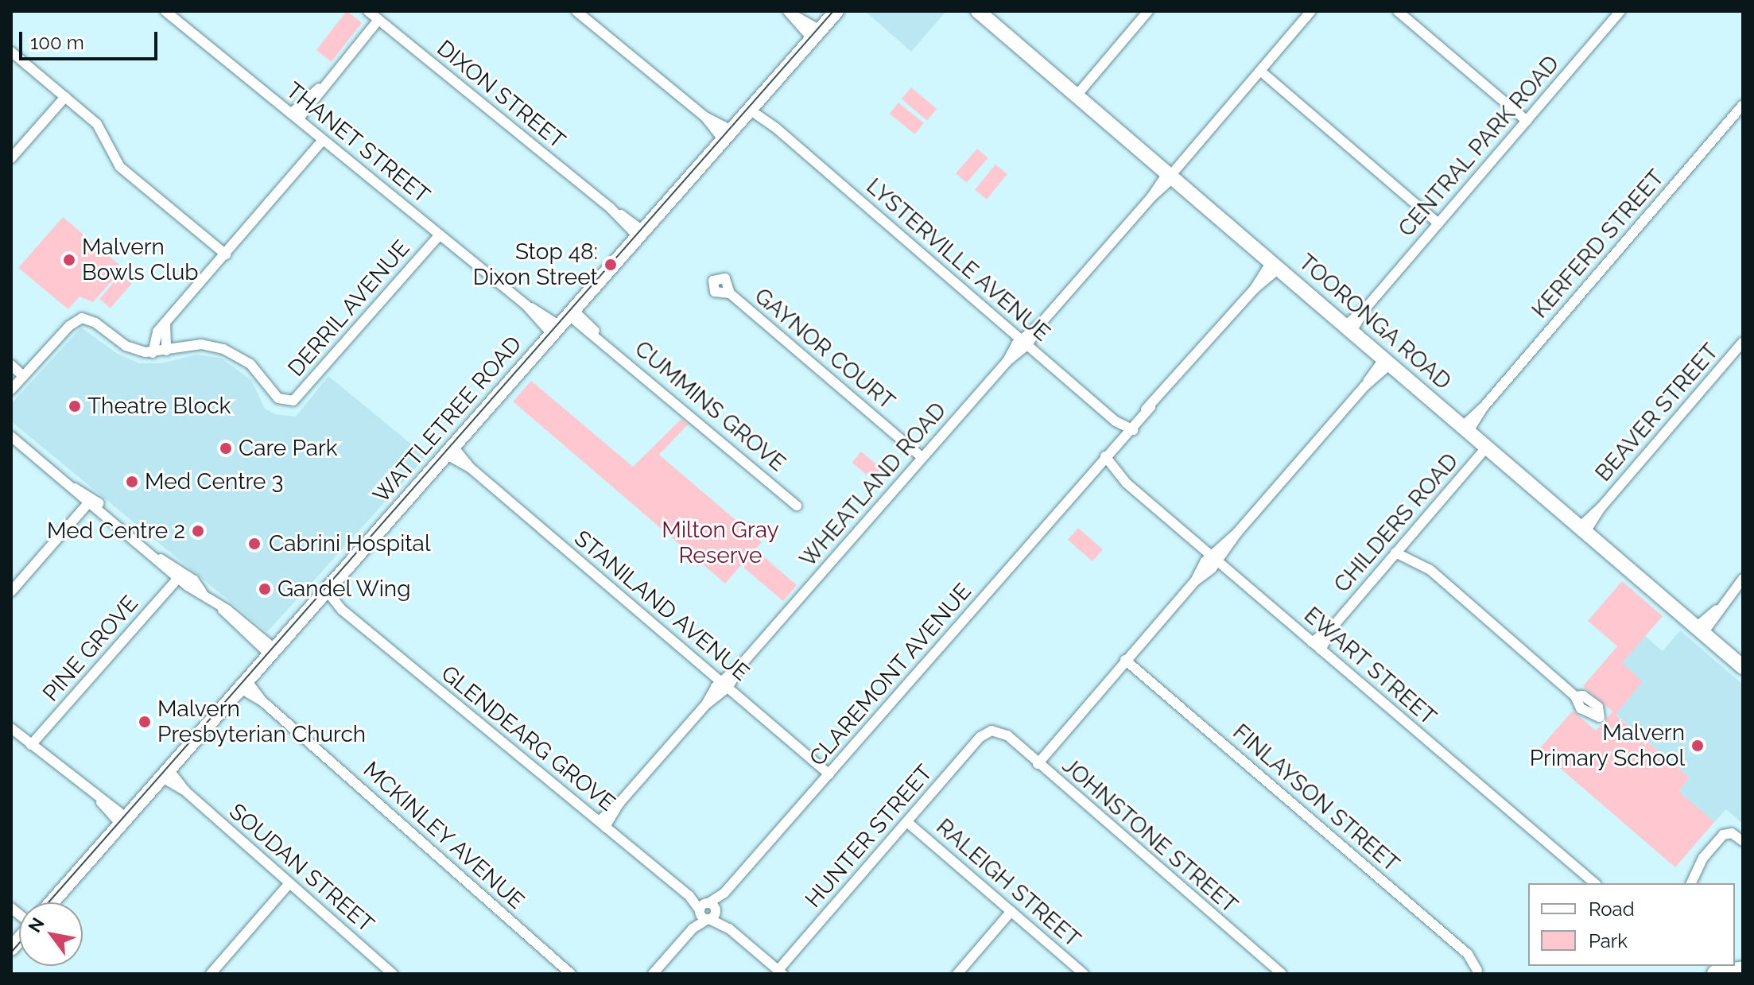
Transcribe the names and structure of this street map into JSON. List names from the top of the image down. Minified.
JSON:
{"streets":{"main road":["TOORONGA ROAD","WATTLETREE ROAD"],"street":["DIXON STREET","THANET STREET","CENTRAL PARK ROAD","KERFERD STREET","LYSTERVILLE AVENUE","DERRIL AVENUE","GAYNOR COURT","CUMMINS GROVE","BEAVER STREET","WHEATLAND ROAD","CHILDERS ROAD","STANILAND AVENUE","PINE GROVE","EWART STREET","CLAREMONT AVENUE","GLENDEARG GROVE","FINLAYSON STREET","MCKINLEY AVENUE","JOHNSTONE STREET","HUNTER STREET","SOUDAN STREET","RALEIGH STREET"]},"crossings":[["DIXON STREET","WATTLETREE ROAD"],["THANET STREET","DERRIL AVENUE"],["THANET STREET","CUMMINS GROVE"],["THANET STREET","WATTLETREE ROAD"],["CENTRAL PARK ROAD","TOORONGA ROAD"],["KERFERD STREET","TOORONGA ROAD"],["LYSTERVILLE AVENUE","WATTLETREE ROAD"],["LYSTERVILLE AVENUE","WHEATLAND ROAD"],["LYSTERVILLE AVENUE","CLAREMONT AVENUE"],["TOORONGA ROAD","BEAVER STREET"],["TOORONGA ROAD","WHEATLAND ROAD"],["TOORONGA ROAD","CHILDERS ROAD"],["TOORONGA ROAD","CLAREMONT AVENUE"],["GAYNOR COURT","WHEATLAND ROAD"],["CUMMINS GROVE","WATTLETREE ROAD"],["WATTLETREE ROAD","STANILAND AVENUE"],["WATTLETREE ROAD","GLENDEARG GROVE"],["WATTLETREE ROAD","MCKINLEY AVENUE"],["WATTLETREE ROAD","SOUDAN STREET"],["WHEATLAND ROAD","STANILAND AVENUE"],["WHEATLAND ROAD","GLENDEARG GROVE"],["CHILDERS ROAD","EWART STREET"],["STANILAND AVENUE","CLAREMONT AVENUE"],["EWART STREET","CLAREMONT AVENUE"],["CLAREMONT AVENUE","GLENDEARG GROVE"],["GLENDEARG GROVE","HUNTER STREET"],["JOHNSTONE STREET","HUNTER STREET"],["HUNTER STREET","RALEIGH STREET"]],"parks":["Milton Gray Reserve"],"places":["Malvern Bowls Club","Stop 48: Dixon Street","Theatre Block","Care Park","Med Centre 3","Med Centre 2","Cabrini Hospital","Gandel Wing","Malvern Presbyterian Church","Malvern Primary School"],"legend":["Road","Park"],"scale_bar":"100 m","north":"top left"}
